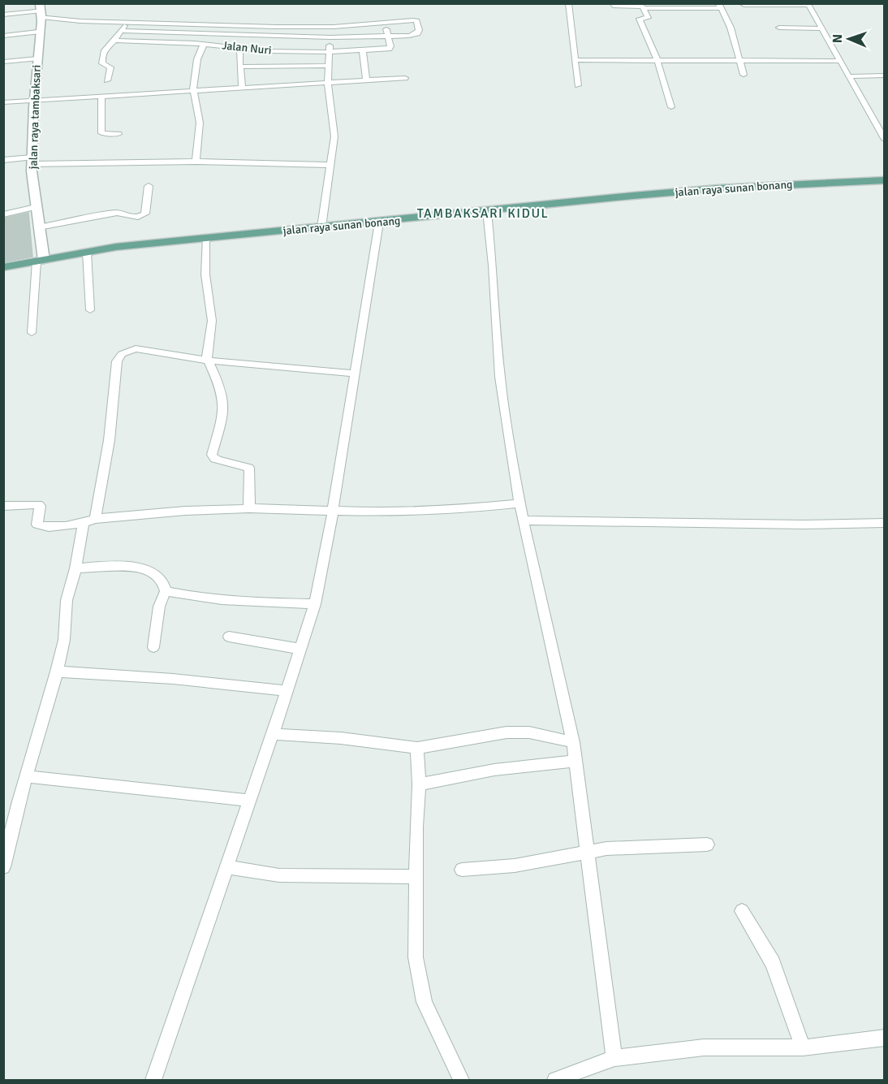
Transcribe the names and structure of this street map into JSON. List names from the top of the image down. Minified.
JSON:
{"streets":{"main road":["jalan raya sunan bonang"],"street":["Jalan Nuri","jalan raya tambaksari"]},"crossings":[["jalan raya tambaksari","jalan raya sunan bonang"]],"districts":["TAMBAKSARI KIDUL"],"north":"left"}
